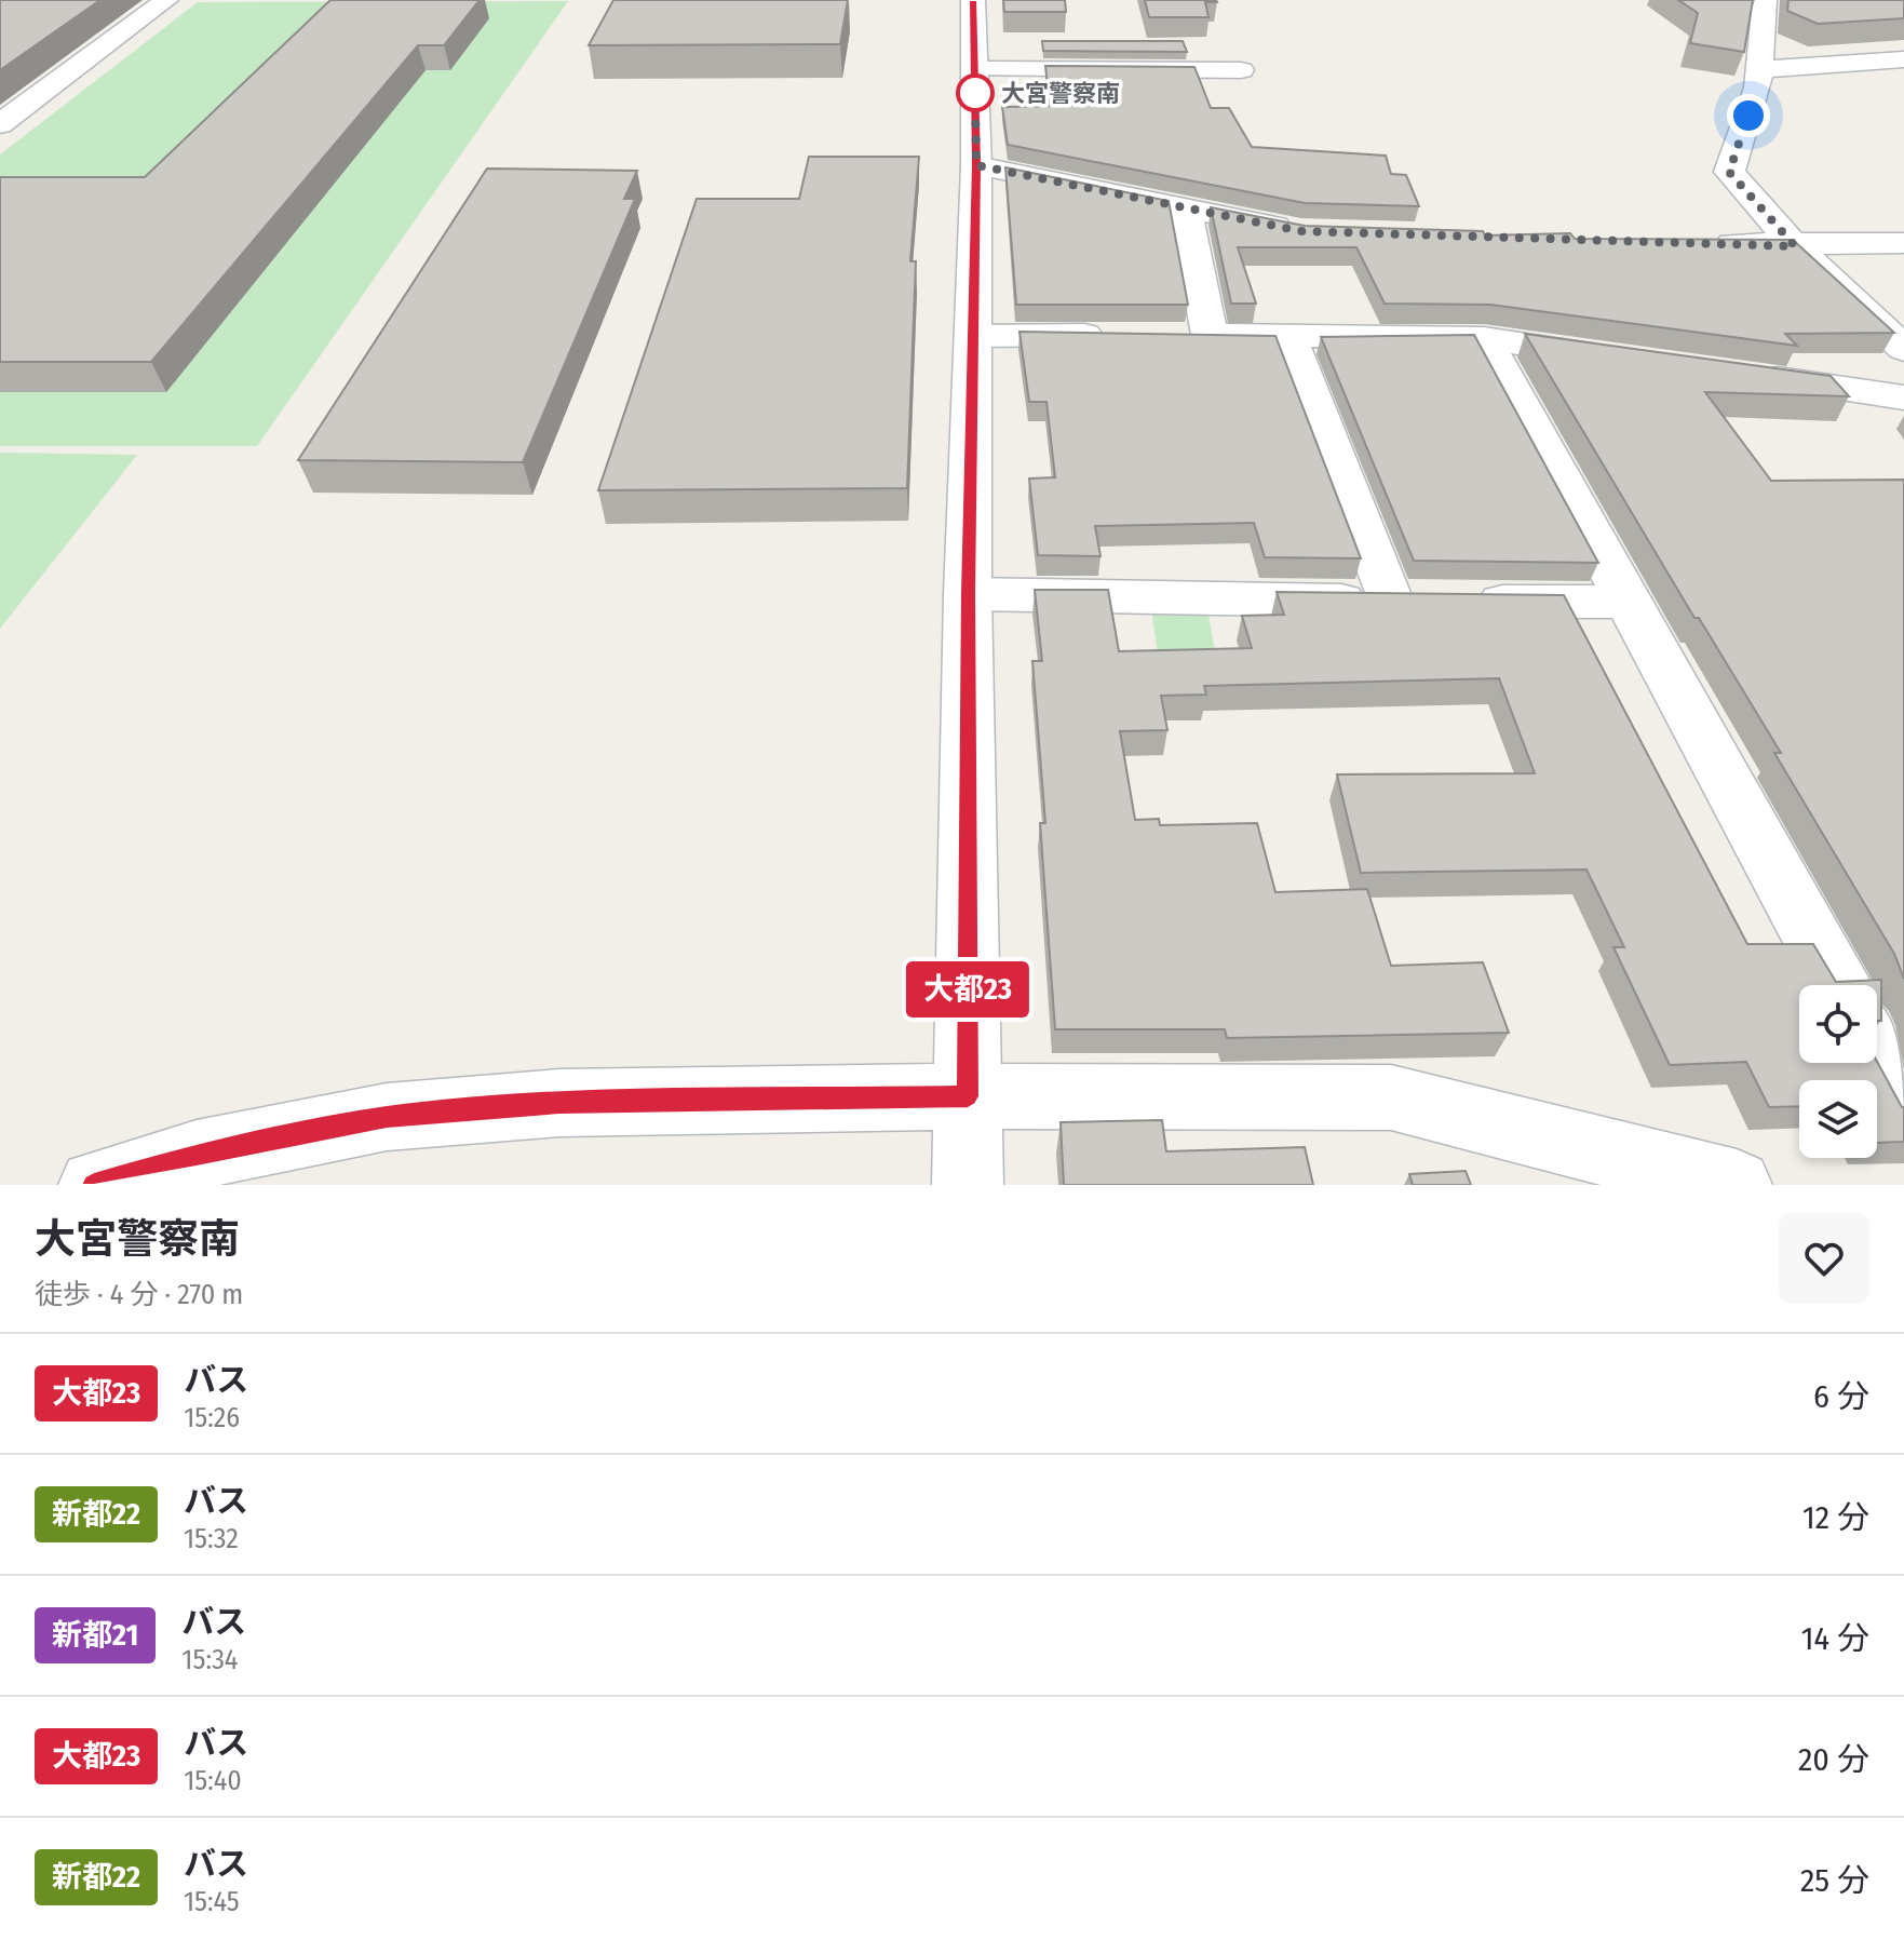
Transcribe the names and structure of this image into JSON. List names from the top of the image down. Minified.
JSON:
{"places":["大宮警察南"],"lines":["bus line 大都23"],"page":{"on_map":"大都23","heading":["大宮警察南","徒歩 · 4 分 · 270 m"],"list":[{"mark":"大都23","name":"バス","note":"15:26","value":"6 分"},{"mark":"新都22","name":"バス","note":"15:32","value":"12 分"},{"mark":"新都21","name":"バス","note":"15:34","value":"14 分"},{"mark":"大都23","name":"バス","note":"15:40","value":"20 分"},{"mark":"新都22","name":"バス","note":"15:45","value":"25 分"}]}}
